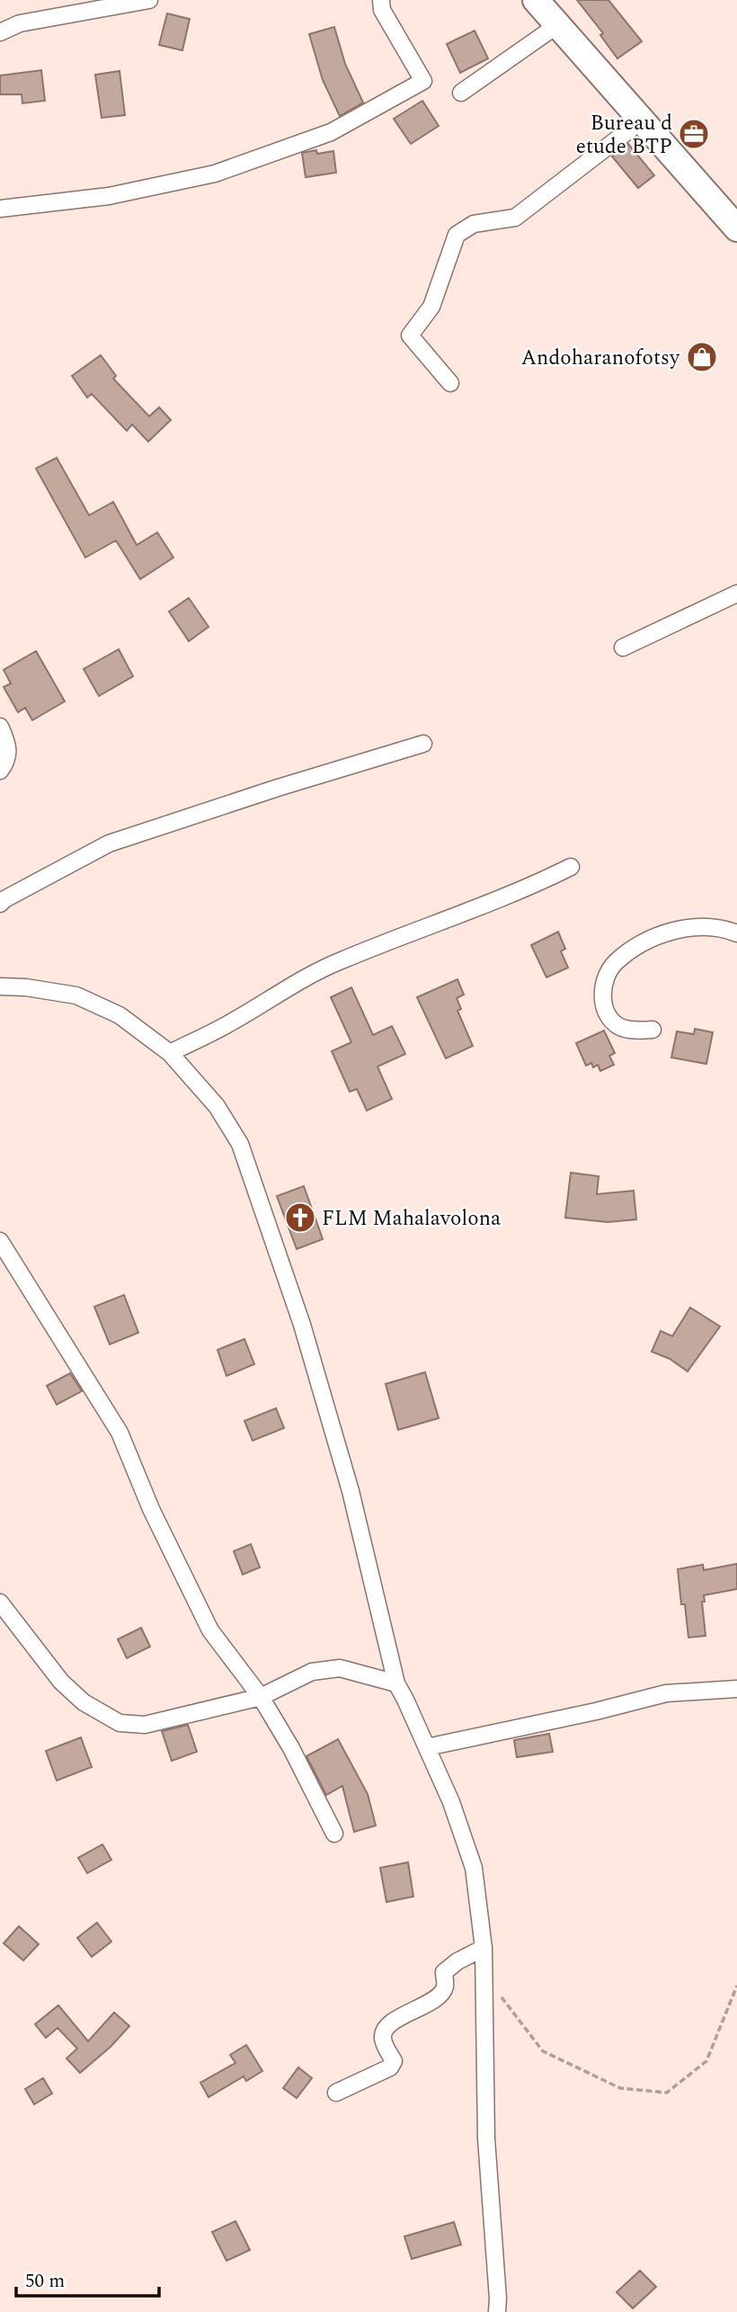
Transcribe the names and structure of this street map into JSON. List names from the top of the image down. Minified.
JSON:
{"places":{"office":["Bureau d etude BTP"],"shop":["Andoharanofotsy"],"church":["FLM Mahalavolona"]},"scale_bar":"50 m"}
